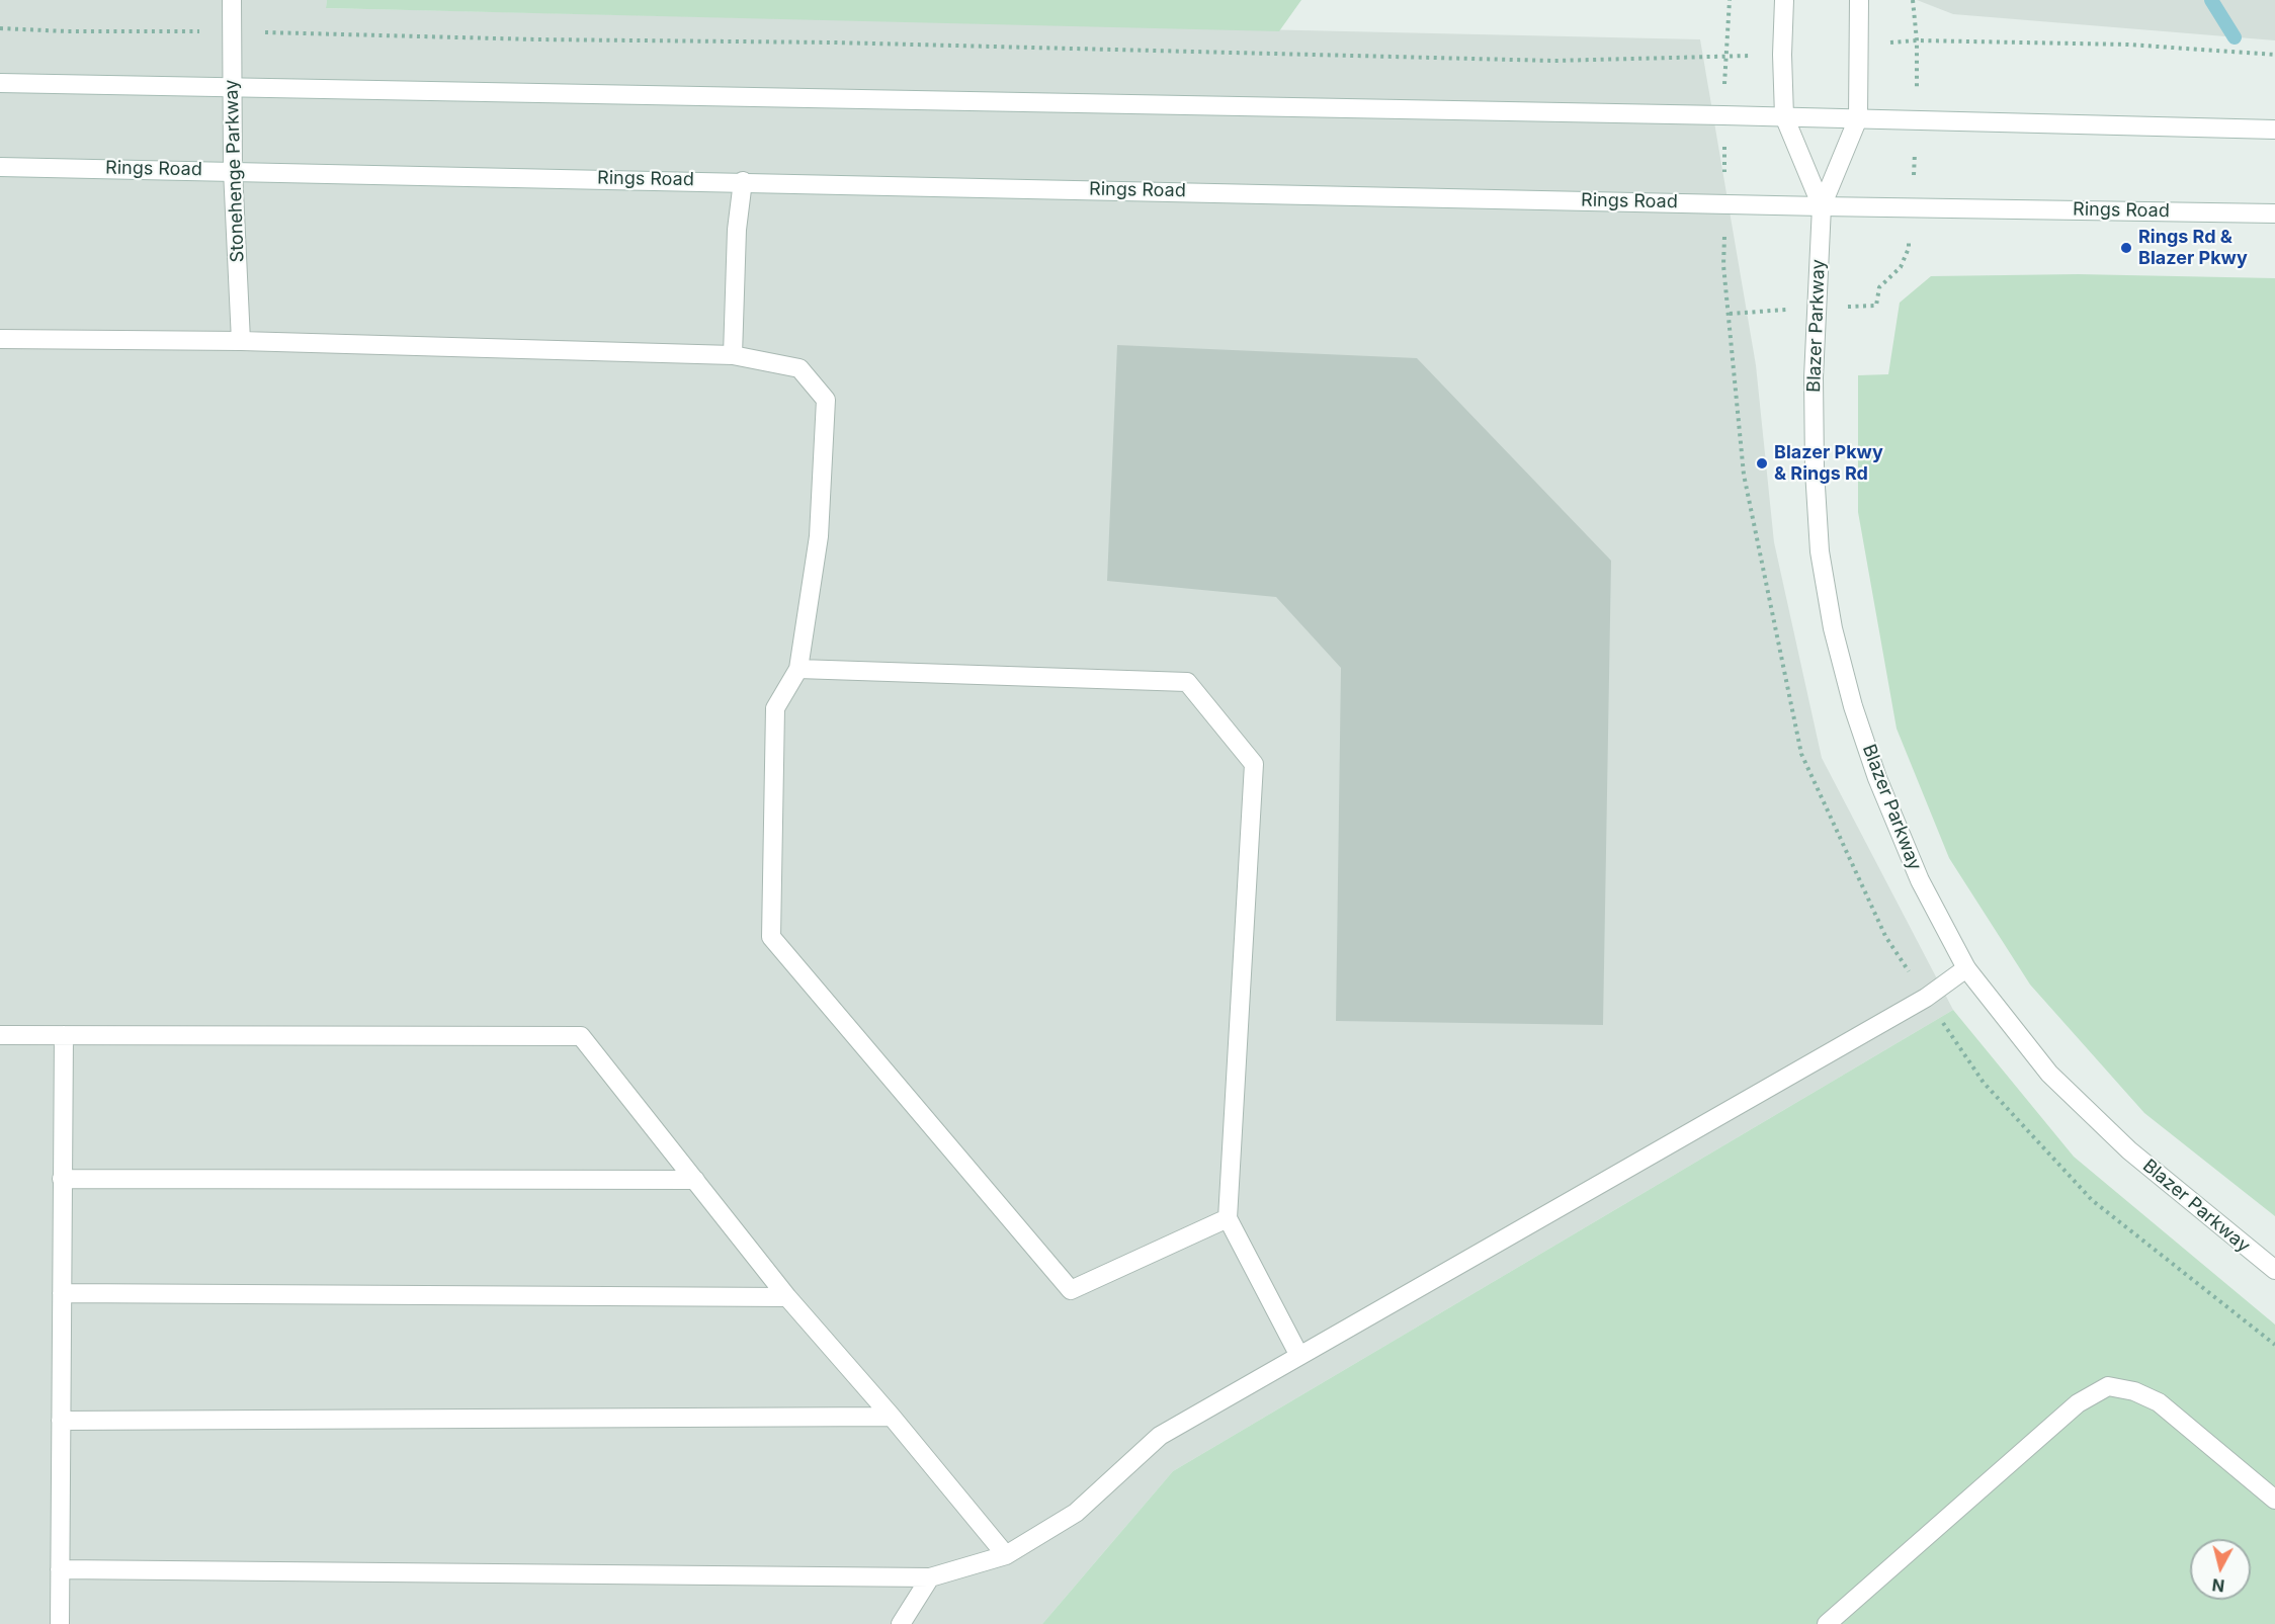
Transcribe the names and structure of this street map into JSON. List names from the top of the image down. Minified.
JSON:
{"streets":{"main road":["Rings Road","Stonehenge Parkway","Blazer Parkway"]},"crossings":[["Rings Road","Stonehenge Parkway"],["Rings Road","Blazer Parkway"]],"places":["Rings Rd & Blazer Pkwy","Blazer Pkwy & Rings Rd"],"north":"bottom"}
